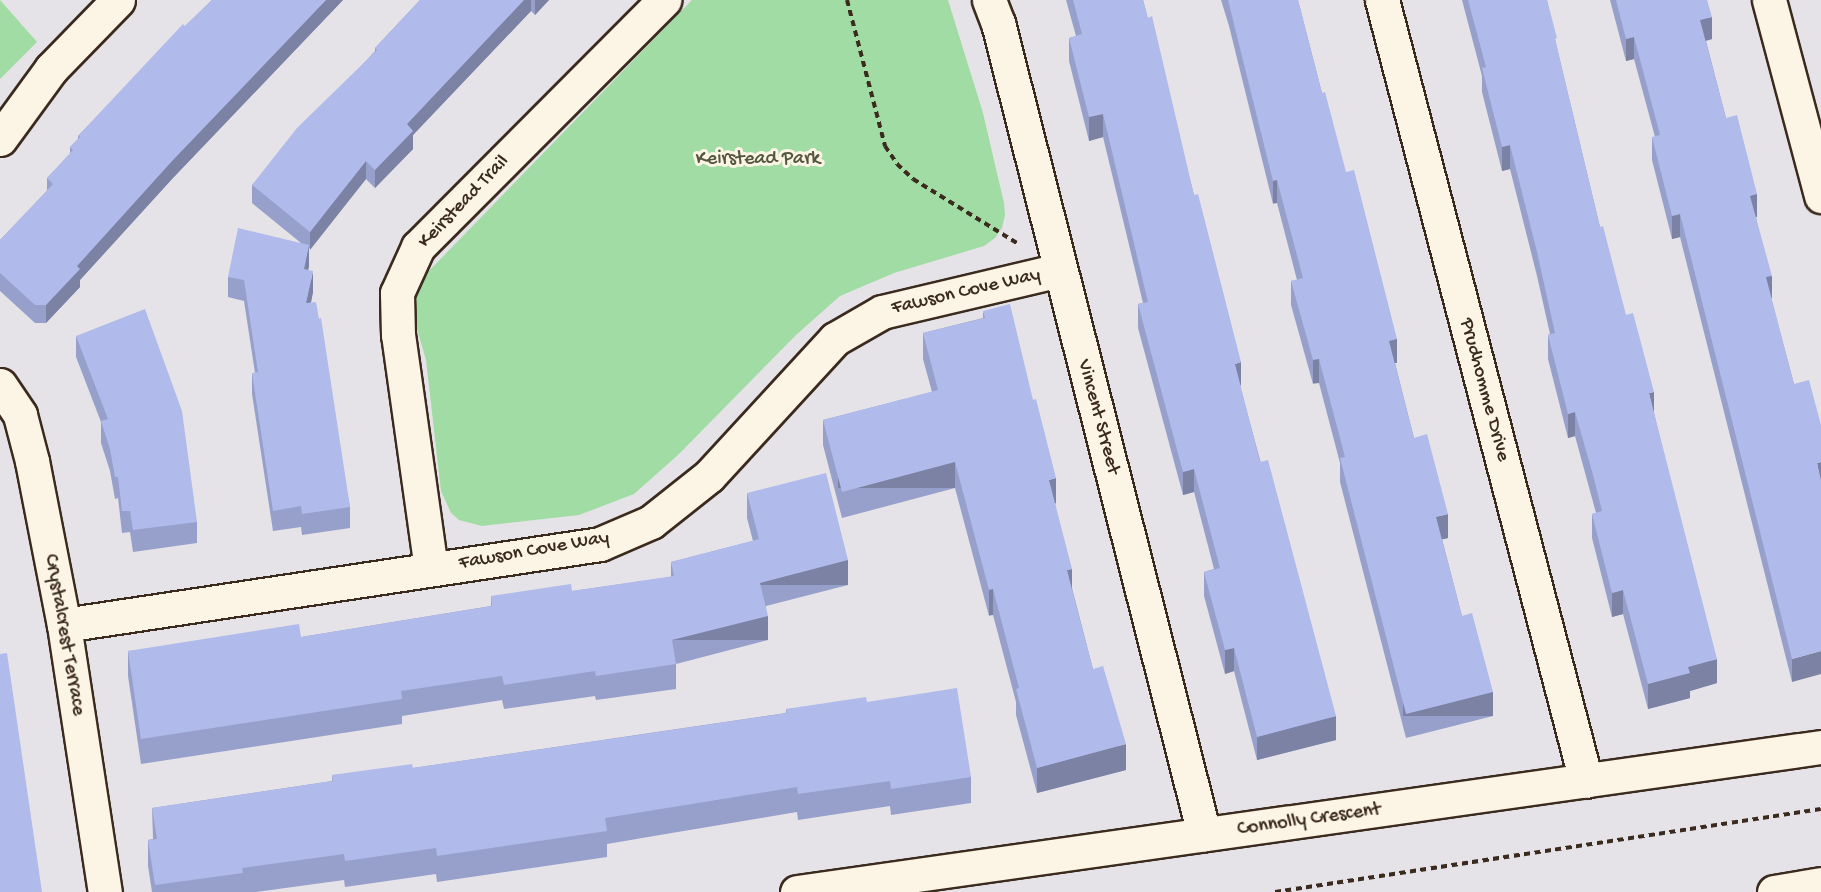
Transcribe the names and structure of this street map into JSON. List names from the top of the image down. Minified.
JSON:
{"streets":{"street":["Keirstead Trail","Fawson Cove Way","Prudhomme Drive","Vincent Street","Crystalcrest Terrace","Connolly Crescent"]},"crossings":[["Keirstead Trail","Fawson Cove Way"],["Fawson Cove Way","Vincent Street"],["Fawson Cove Way","Crystalcrest Terrace"],["Prudhomme Drive","Connolly Crescent"],["Vincent Street","Connolly Crescent"]],"parks":["Keirstead Park"]}
